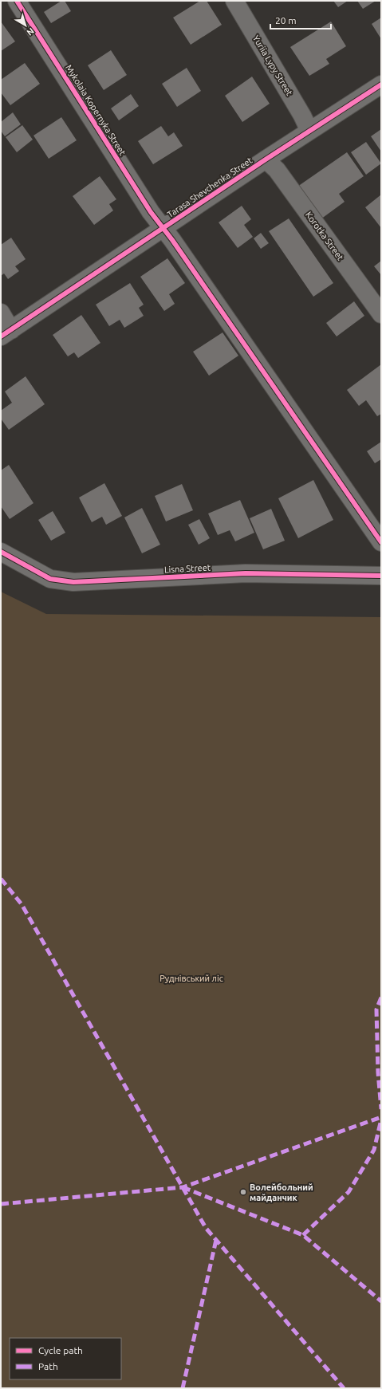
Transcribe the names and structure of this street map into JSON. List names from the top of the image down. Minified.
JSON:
{"streets":{"street":["Yuriia Lypy Street","Mykolaia Kopernyka Street","Tarasa Shevchenka Street","Korotka Street","Lisna Street"]},"crossings":[["Yuriia Lypy Street","Tarasa Shevchenka Street"],["Mykolaia Kopernyka Street","Tarasa Shevchenka Street"],["Tarasa Shevchenka Street","Korotka Street"]],"parks":["Руднівський ліс"],"places":["Волейбольний майданчик"],"legend":["Cycle path","Path"],"scale_bar":"20 m","north":"bottom right"}
